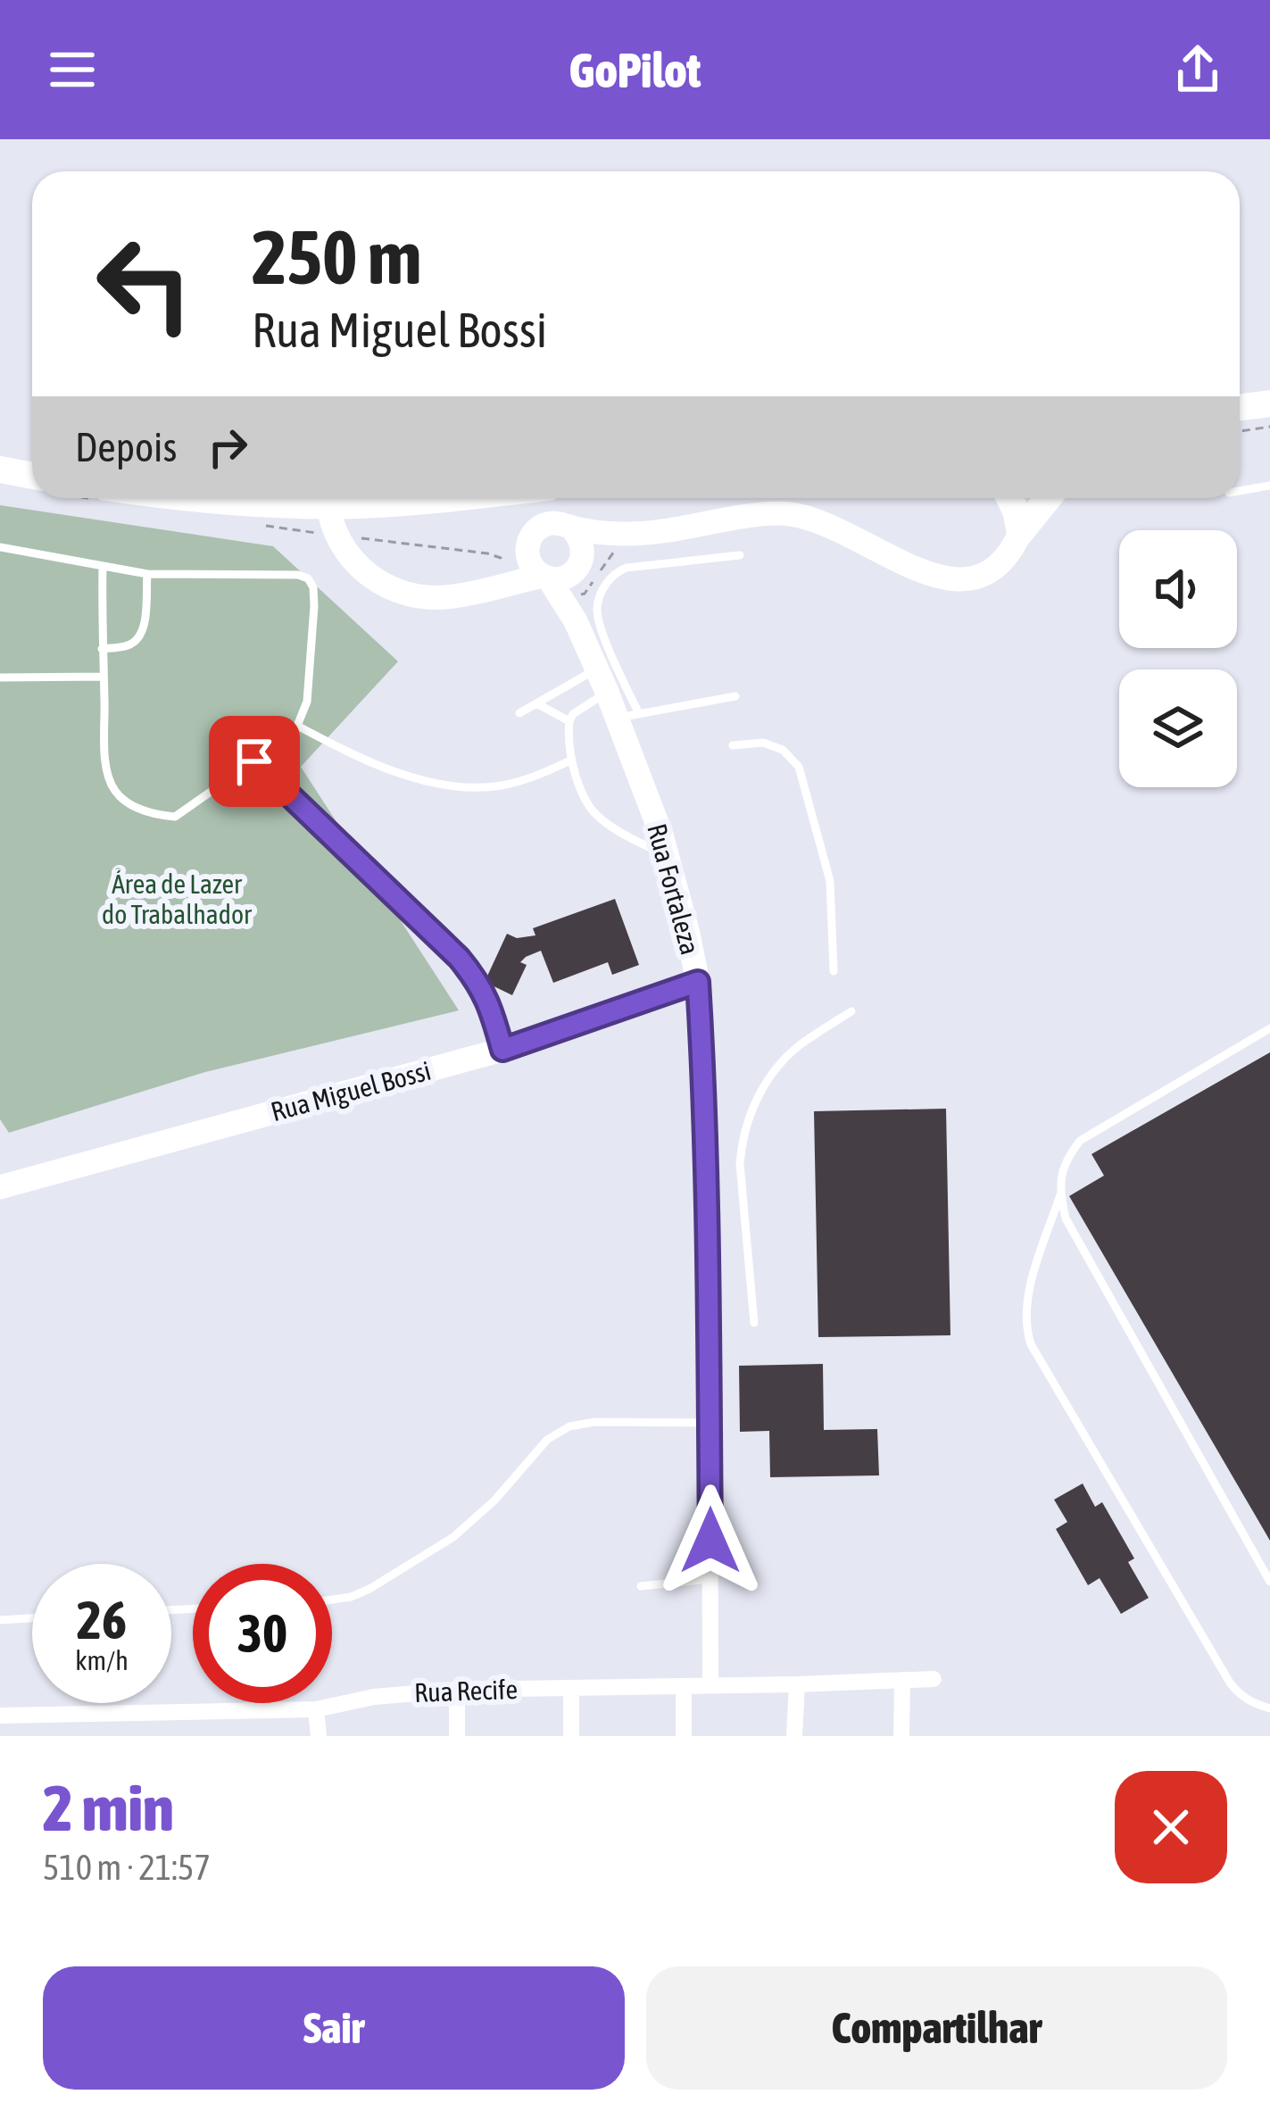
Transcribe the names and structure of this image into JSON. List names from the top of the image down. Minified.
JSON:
{"streets":{"main road":["Rua Fortaleza","Rua Miguel Bossi"],"street":["Rua Recife"]},"crossings":[["Rua Fortaleza","Rua Miguel Bossi"],["Rua Fortaleza","Rua Recife"]],"parks":["Área de Lazer do Trabalhador"],"page":{"header":"GoPilot","turn":["250 m","Rua Miguel Bossi"],"then":"Depois","speed":"26 km/h","limit":"30","heading":["2 min","510 m · 21:57"],"buttons":["Sair","Compartilhar"]}}
